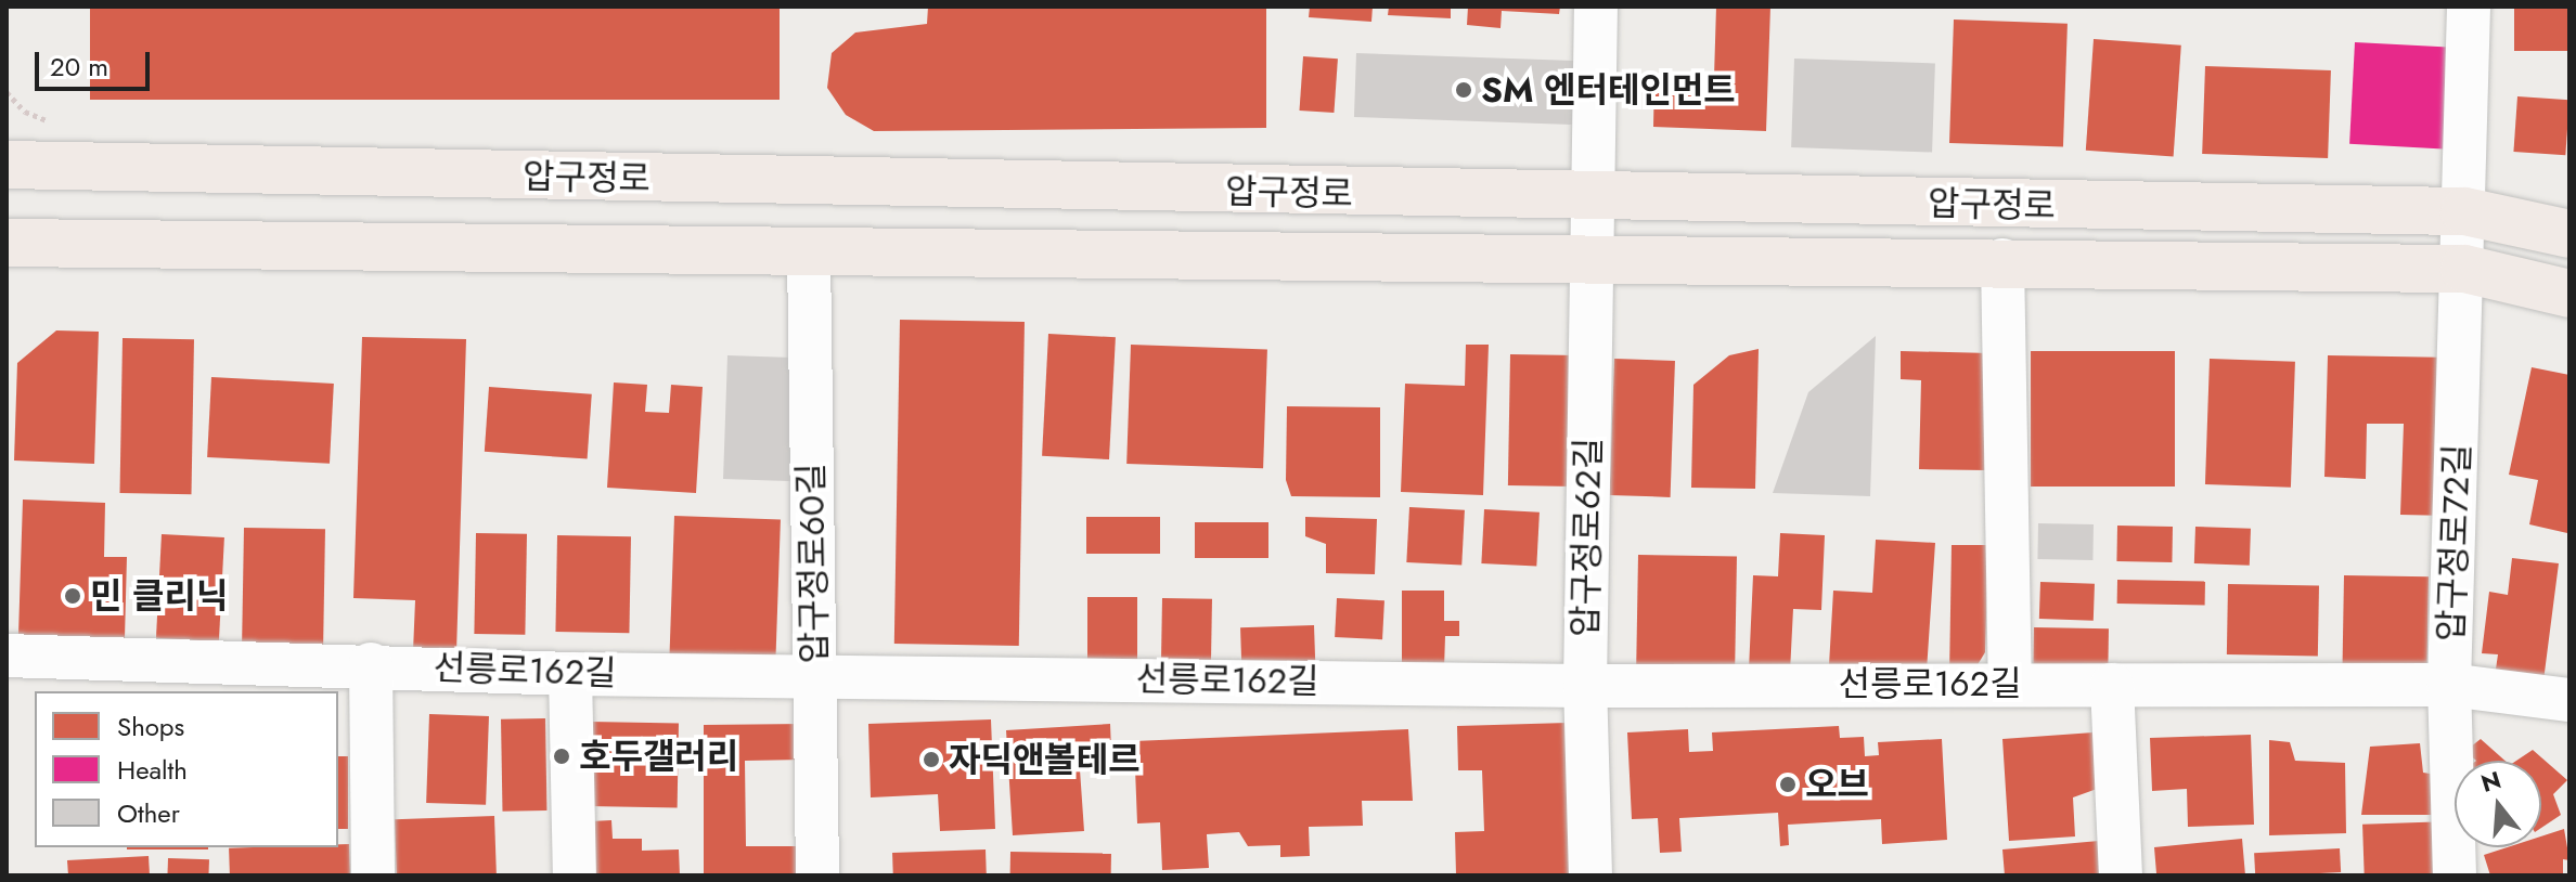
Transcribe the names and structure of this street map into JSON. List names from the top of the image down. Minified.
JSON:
{"streets":{"main road":["압구정로"],"street":["압구정로62길","압구정로72길","압구정로60길","선릉로162길"]},"crossings":[["압구정로","압구정로62길"],["압구정로","압구정로72길"],["압구정로","압구정로60길"],["압구정로","선릉로162길"],["압구정로62길","선릉로162길"],["압구정로72길","선릉로162길"],["압구정로60길","선릉로162길"]],"places":["SM 엔터테인먼트","민 클리닉","호두갤러리","자딕앤볼테르","오브"],"legend":["Shops","Health","Other"],"scale_bar":"20 m","north":"top"}
